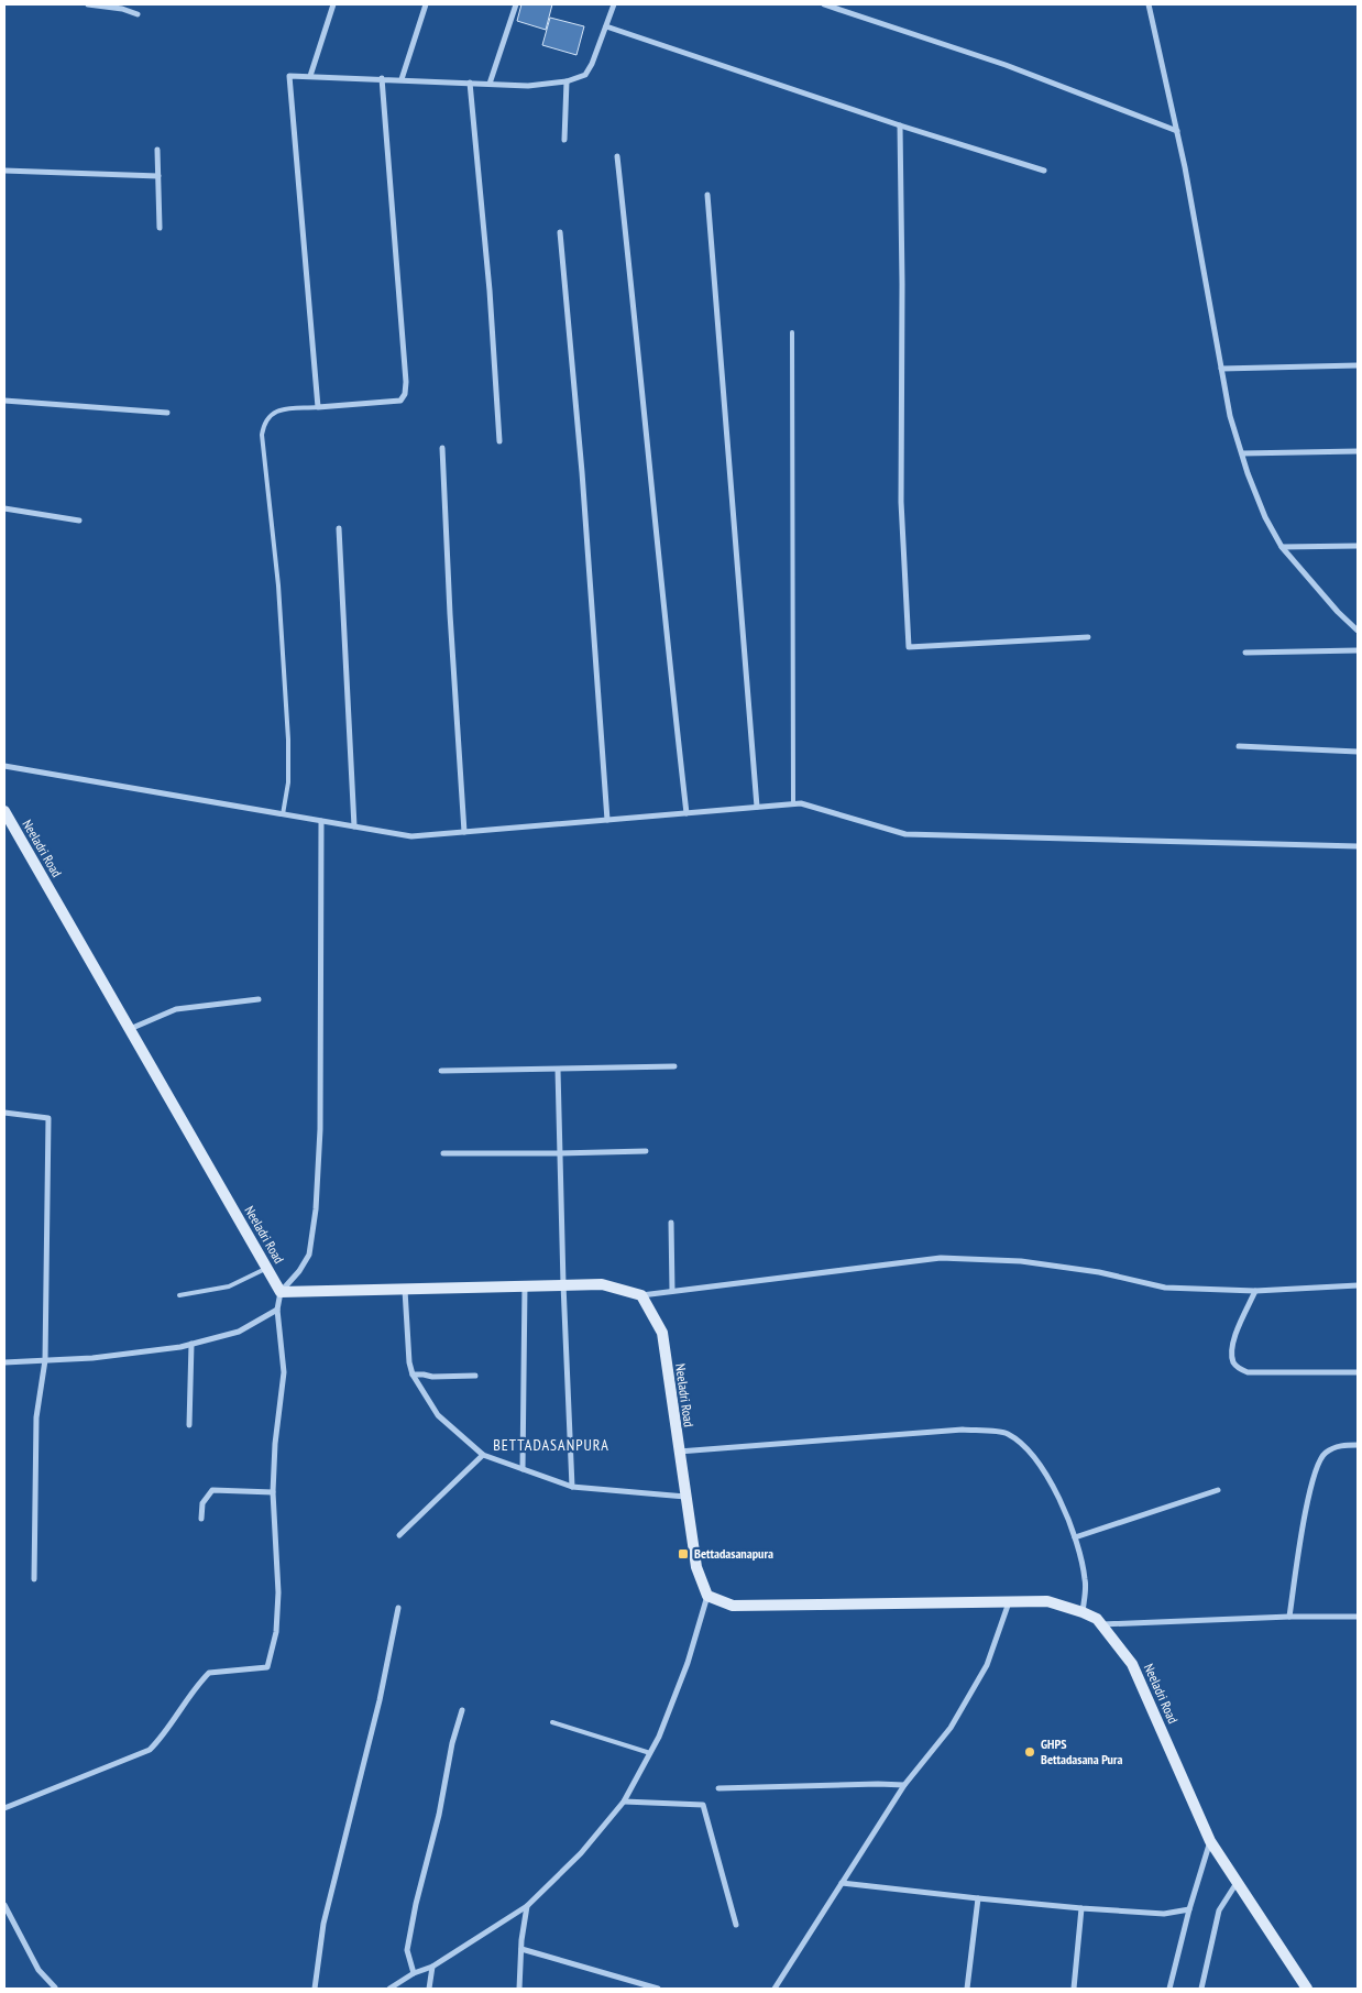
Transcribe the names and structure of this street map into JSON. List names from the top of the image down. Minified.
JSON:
{"streets":{"main road":["Neeladri Road"]},"districts":["BETTADASANPURA"],"places":{"transit":["Bettadasanapura"],"other":["GHPS Bettadasana Pura"]}}
